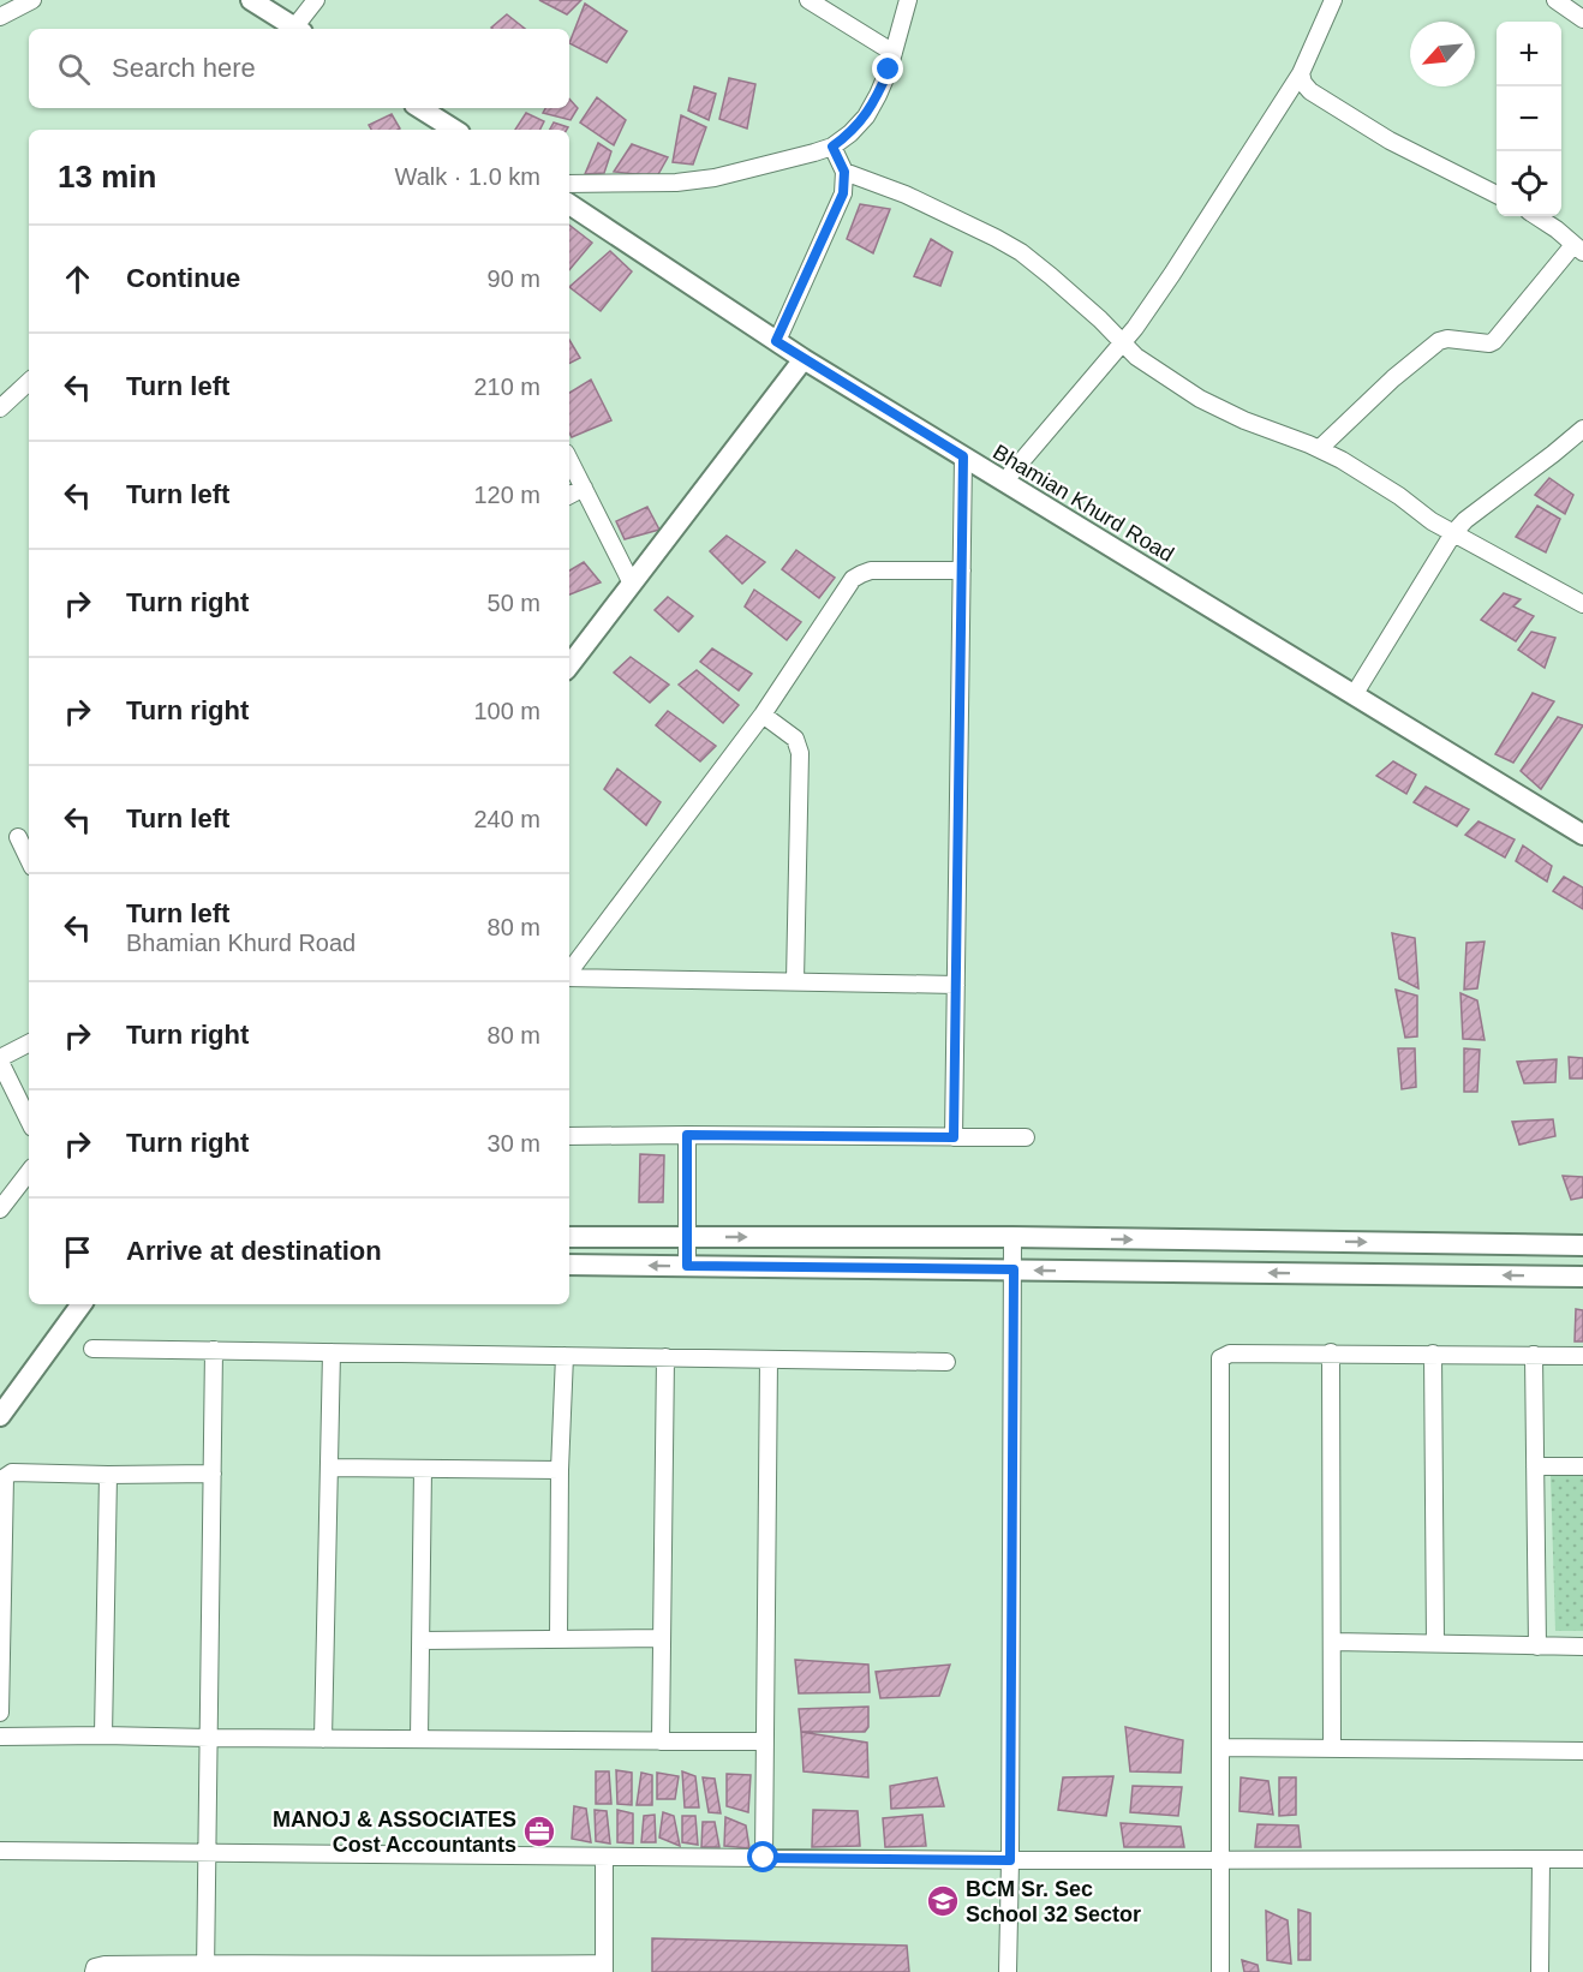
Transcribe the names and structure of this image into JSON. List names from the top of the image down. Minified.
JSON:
{"streets":{"street":["Bhamian Khurd Road"]},"places":{"office":["MANOJ & ASSOCIATES Cost Accountants"],"school or university":["BCM Sr. Sec School 32 Sector"]},"north":"bottom left","page":{"map_buttons":["+","−"],"search":"Search here","heading":["13 min","Walk · 1.0 km"],"list":[["Continue","90 m"],["Turn left","210 m"],["Turn left","120 m"],["Turn right","50 m"],["Turn right","100 m"],["Turn left","240 m"],["Turn left","Bhamian Khurd Road","80 m"],["Turn right","80 m"],["Turn right","30 m"],"Arrive at destination"]}}
